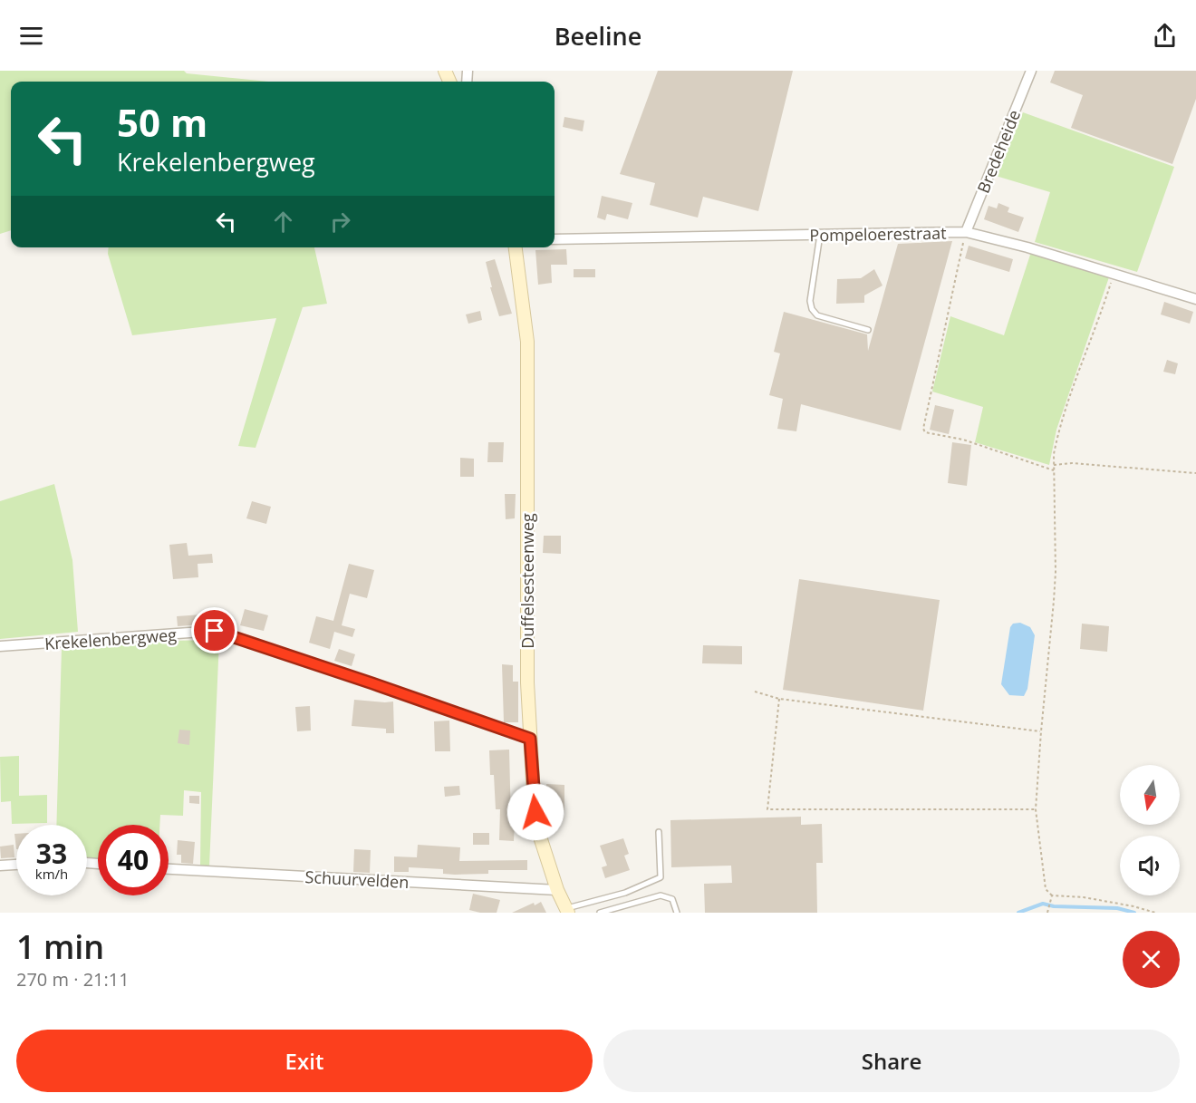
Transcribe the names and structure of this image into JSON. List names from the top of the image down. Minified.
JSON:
{"streets":{"street":["Bredeheide","Pompeloerestraat","Duffelsesteenweg","Krekelenbergweg","Schuurvelden"]},"crossings":[["Bredeheide","Pompeloerestraat"],["Duffelsesteenweg","Krekelenbergweg"],["Duffelsesteenweg","Schuurvelden"]],"north":"bottom","page":{"header":"Beeline","turn":["50 m","Krekelenbergweg"],"speed":"33 km/h","limit":"40","heading":["1 min","270 m · 21:11"],"buttons":["Exit","Share"]}}
